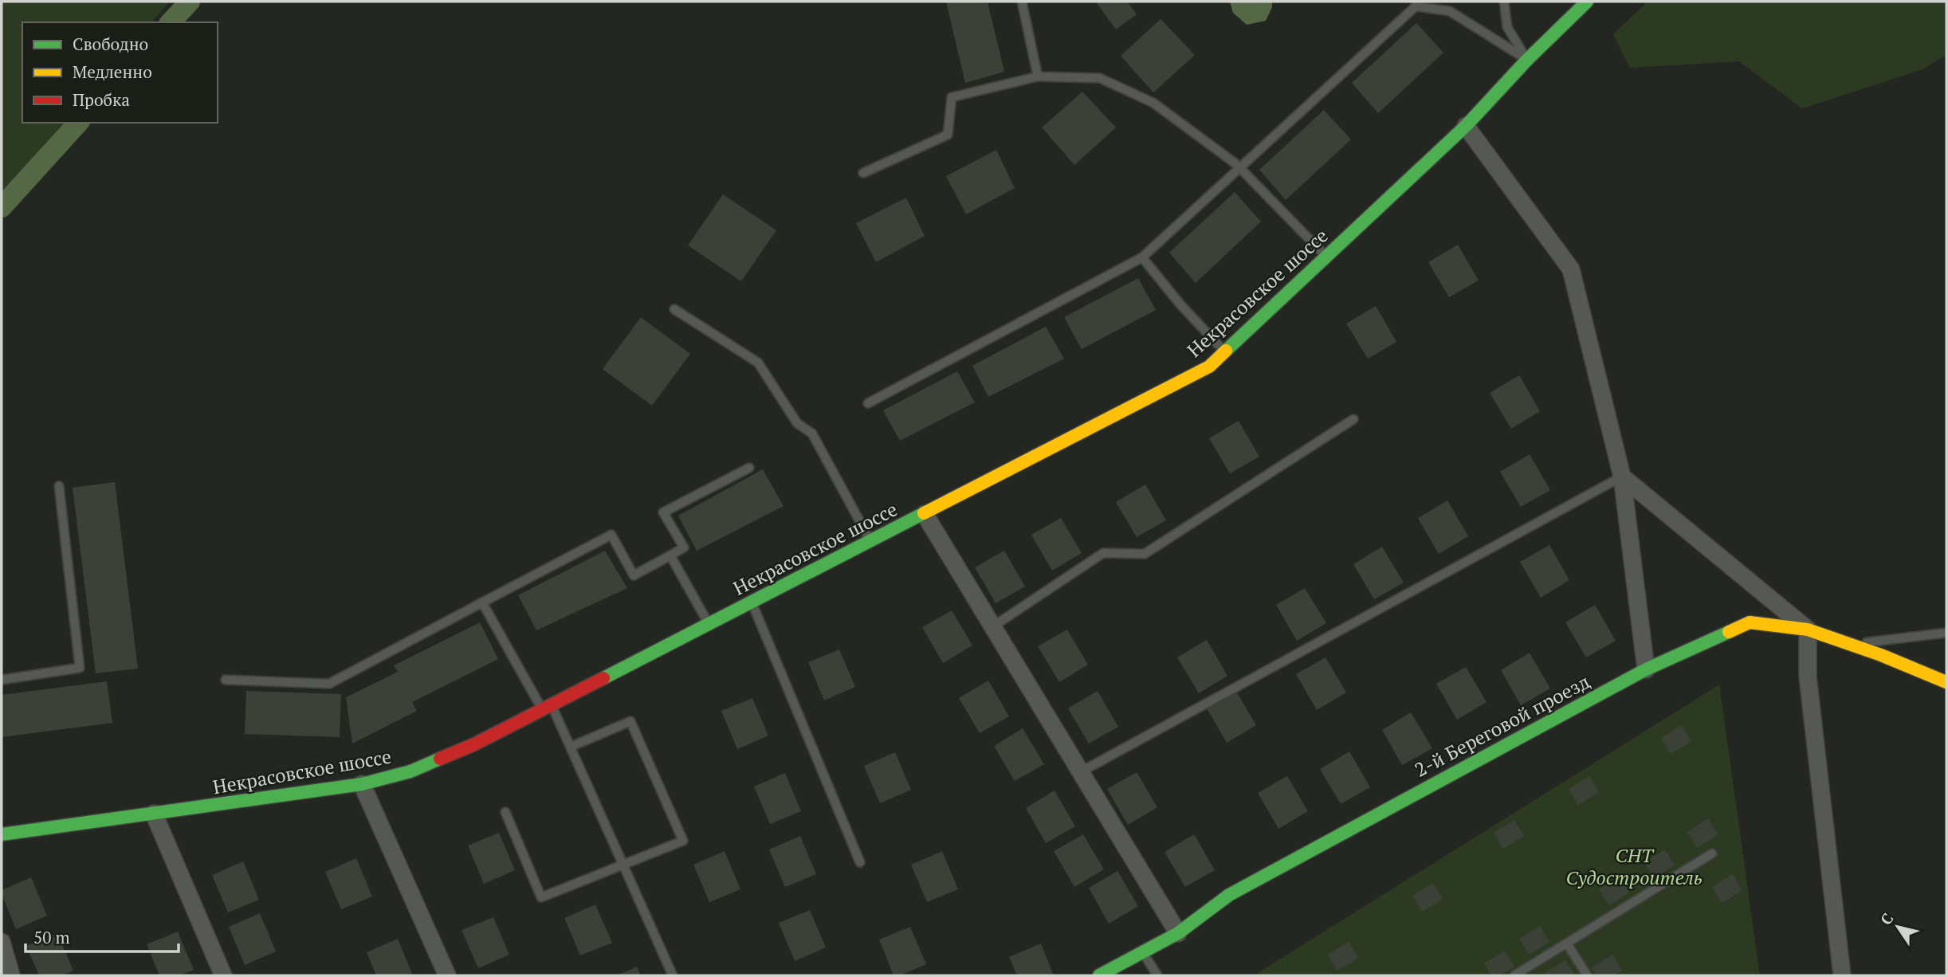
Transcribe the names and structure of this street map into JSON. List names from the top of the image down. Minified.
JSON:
{"streets":{"main road":["Некрасовское шоссе","2-й Береговой проезд"]},"parks":["СНТ Судостроитель"],"legend":["Свободно","Медленно","Пробка"],"scale_bar":"50 m","north":"top left"}
